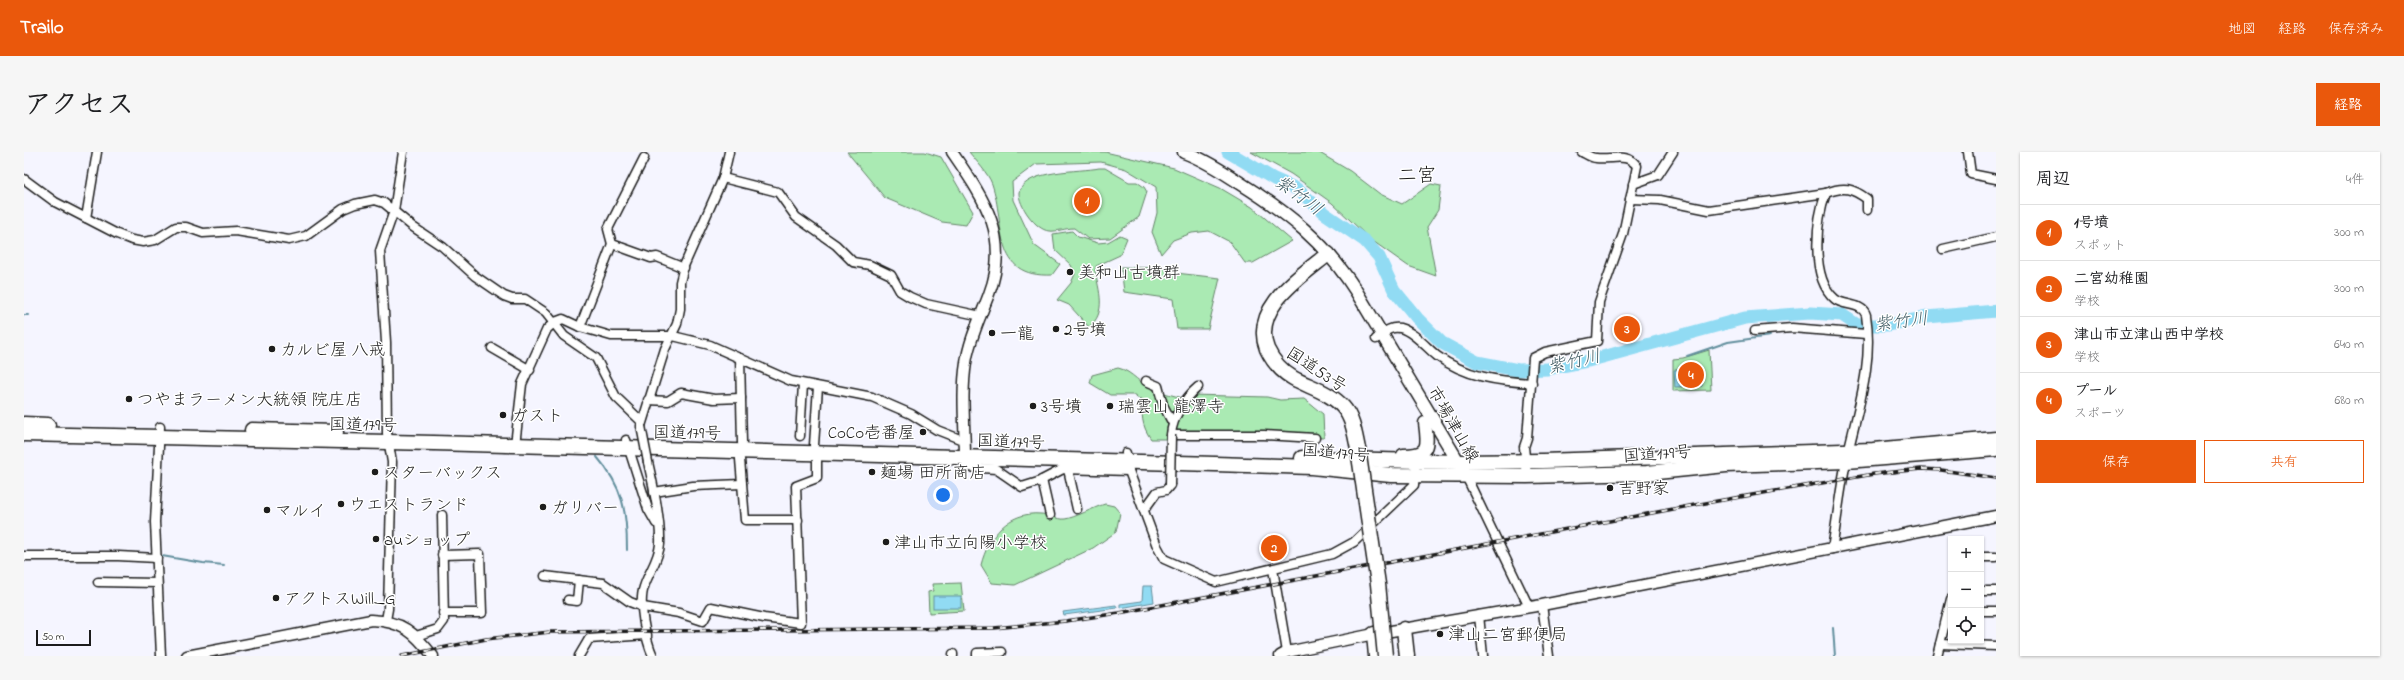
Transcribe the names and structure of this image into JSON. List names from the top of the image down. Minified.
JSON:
{"streets":{"highway":["国道53号","国道179号"],"main road":["市場津山線"]},"crossings":[["国道53号","市場津山線"],["国道179号","市場津山線"]],"districts":["二宮"],"water":["紫竹川"],"places":["美和山古墳群","2号墳","一龍","カルビ屋 八戒","つやまラーメン大統領 院庄店","3号墳","瑞雲山 龍澤寺","ガスト","CoCo壱番屋","スターバックス","麺場 田所商店","吉野家","ウエストランド","ガリバー","マルイ","auショップ","津山市立向陽小学校","アクトスWill_G","津山二宮郵便局"],"scale_bar":"50 m","page":{"header":"Trailo","nav":["地図","経路","保存済み"],"title":"アクセス","buttons":["経路",["保存","共有"]],"heading":["周辺","4件"],"pins":["1","3","4","2"],"list":[{"mark":"1","name":"1号墳","note":"スポット","value":"300 m"},{"mark":"2","name":"二宮幼稚園","note":"学校","value":"300 m"},{"mark":"3","name":"津山市立津山西中学校","note":"学校","value":"640 m"},{"mark":"4","name":"プール","note":"スポーツ","value":"680 m"}],"map_buttons":["+","−"],"scale":"50 m"}}
